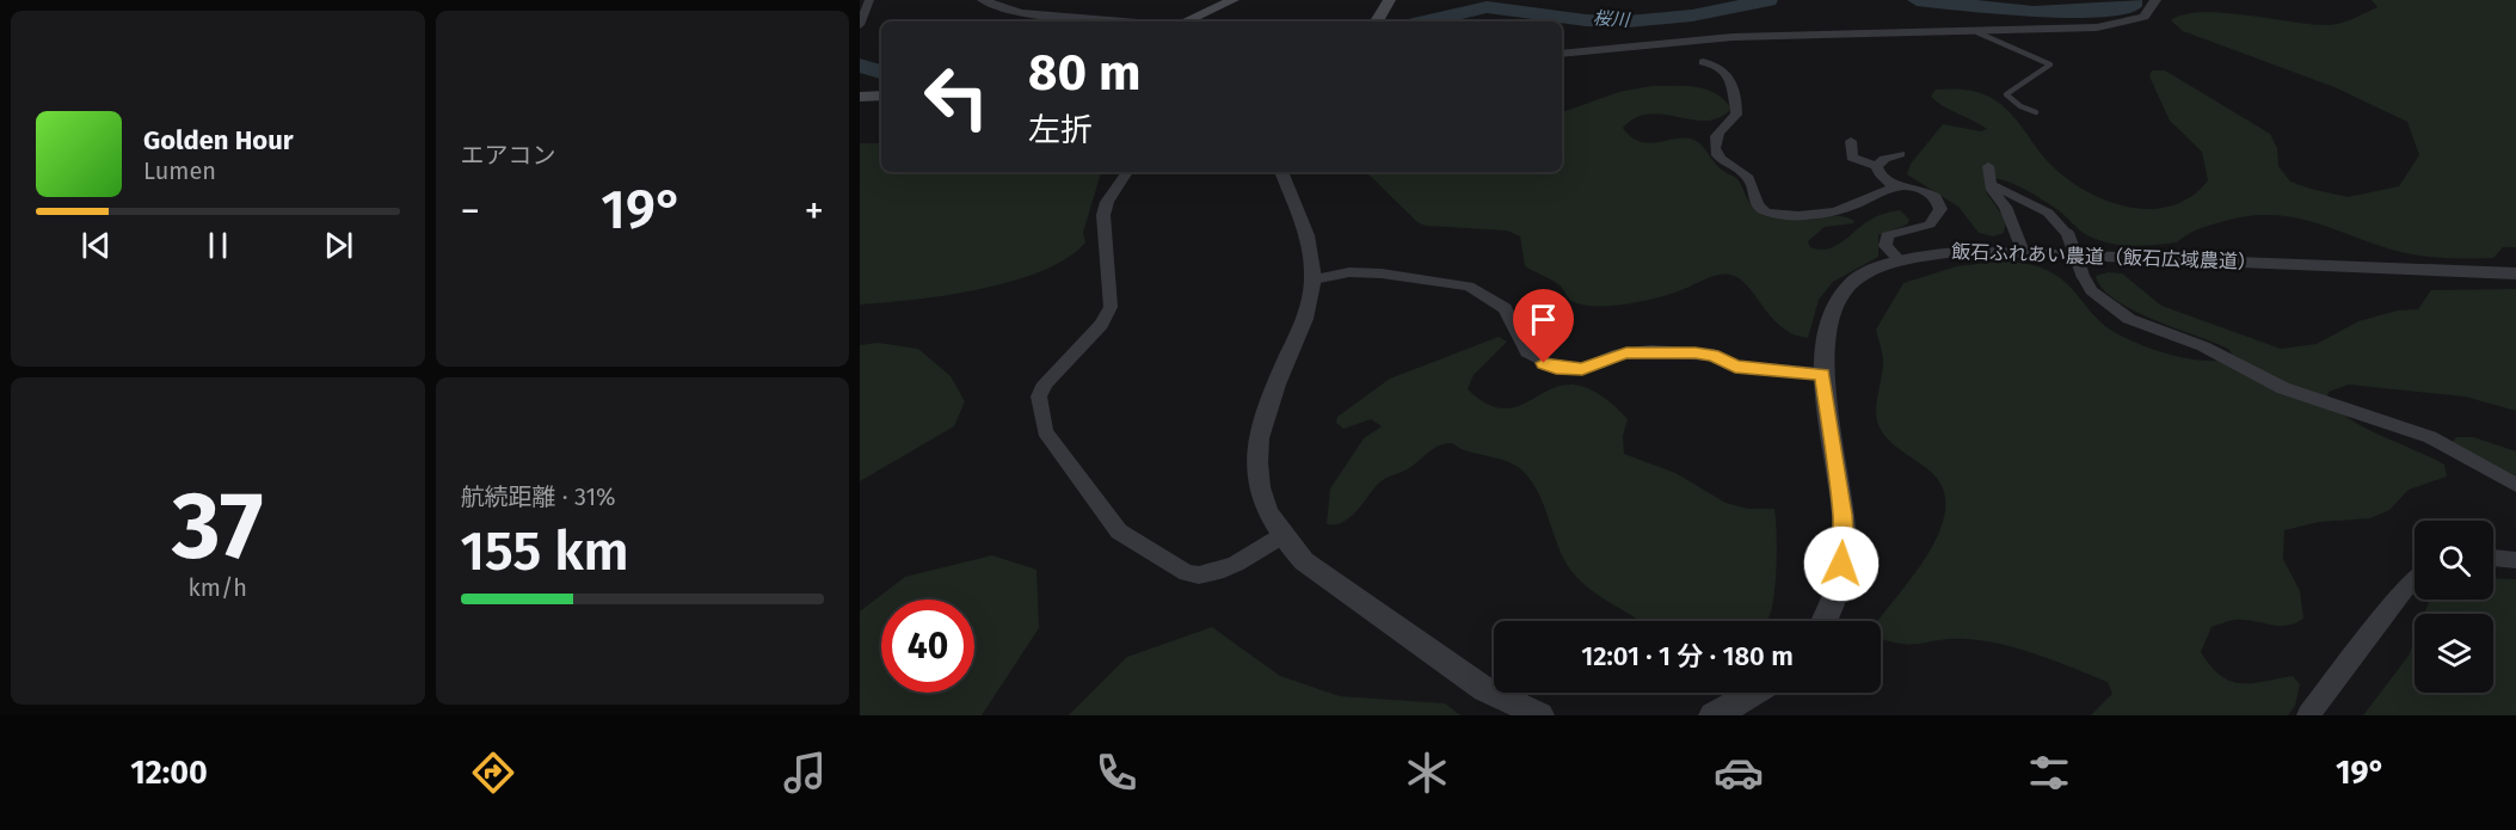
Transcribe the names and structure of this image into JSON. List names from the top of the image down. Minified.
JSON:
{"streets":{"street":["飯石ふれあい農道（飯石広域農道）"]},"water":["桜川"],"page":{"tile":["エアコン",["37","km/h"],["航続距離 · 31%","155 km"]],"turn":["80 m","左折"],"song":["Golden Hour","Lumen"],"heat":["−","19°","+"],"limit":"40","trip":"12:01 · 1 分 · 180 m","tabs":["12:00","19°"]}}
